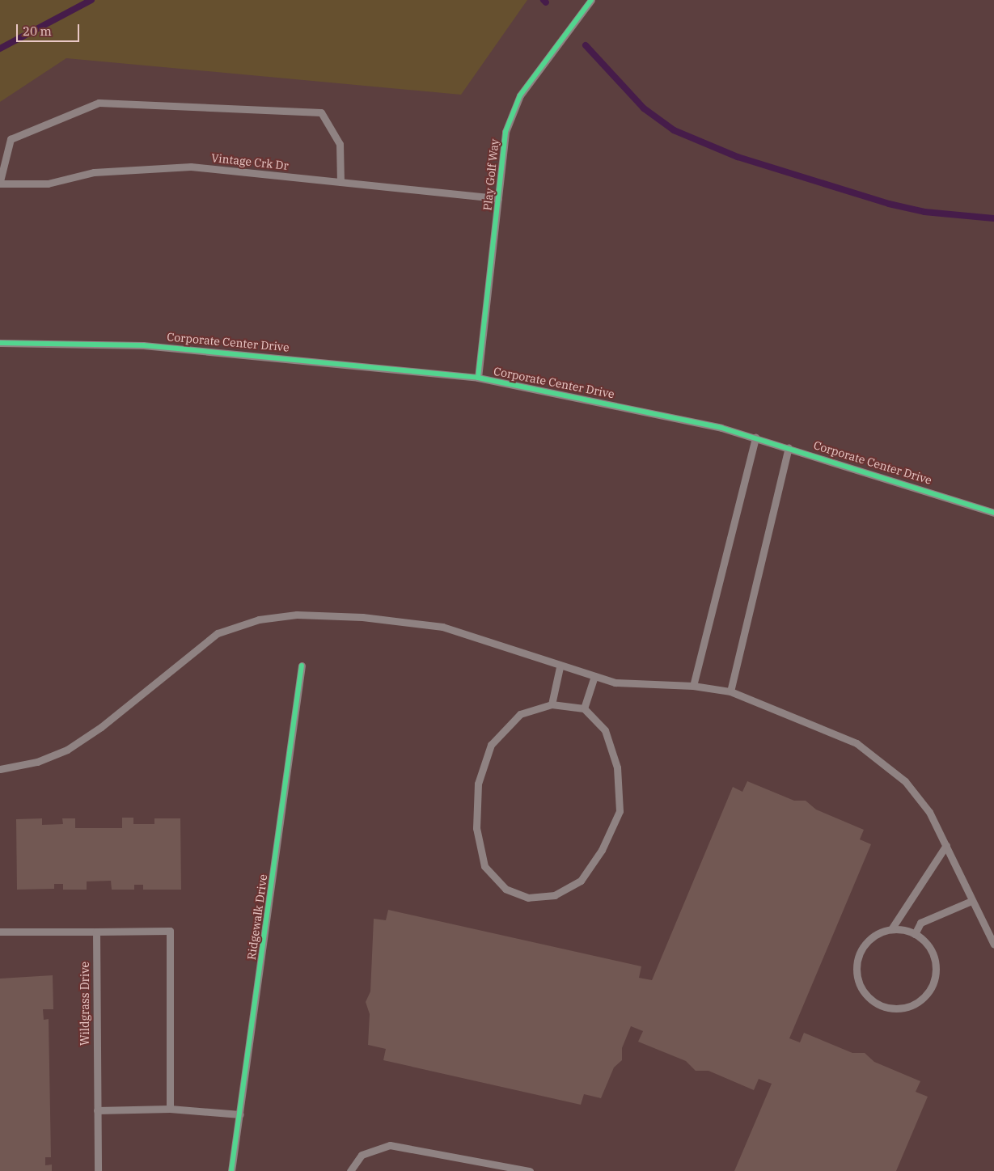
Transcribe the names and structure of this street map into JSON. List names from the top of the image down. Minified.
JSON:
{"streets":{"street":["Vintage Crk Dr","Play Golf Way","Corporate Center Drive","Ridgewalk Drive","Wildgrass Drive"]},"crossings":[["Vintage Crk Dr","Play Golf Way"],["Play Golf Way","Corporate Center Drive"]],"scale_bar":"20 m"}
